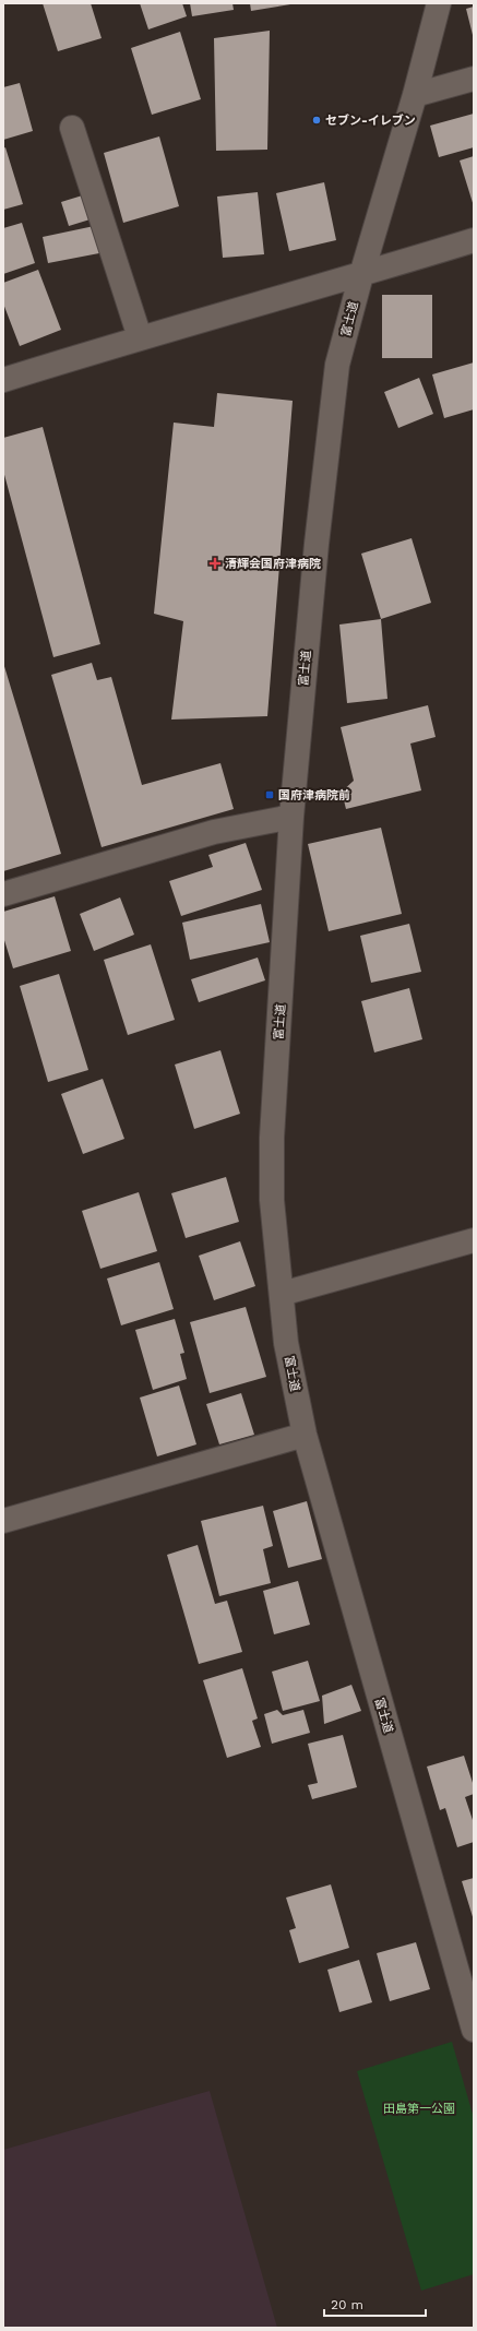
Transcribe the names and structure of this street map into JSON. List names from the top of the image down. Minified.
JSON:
{"streets":{"street":["富士道"]},"parks":["田島第一公園"],"places":{"other":["セブン-イレブン"],"health":["清輝会国府津病院"],"transit":["国府津病院前"]},"scale_bar":"20 m"}
